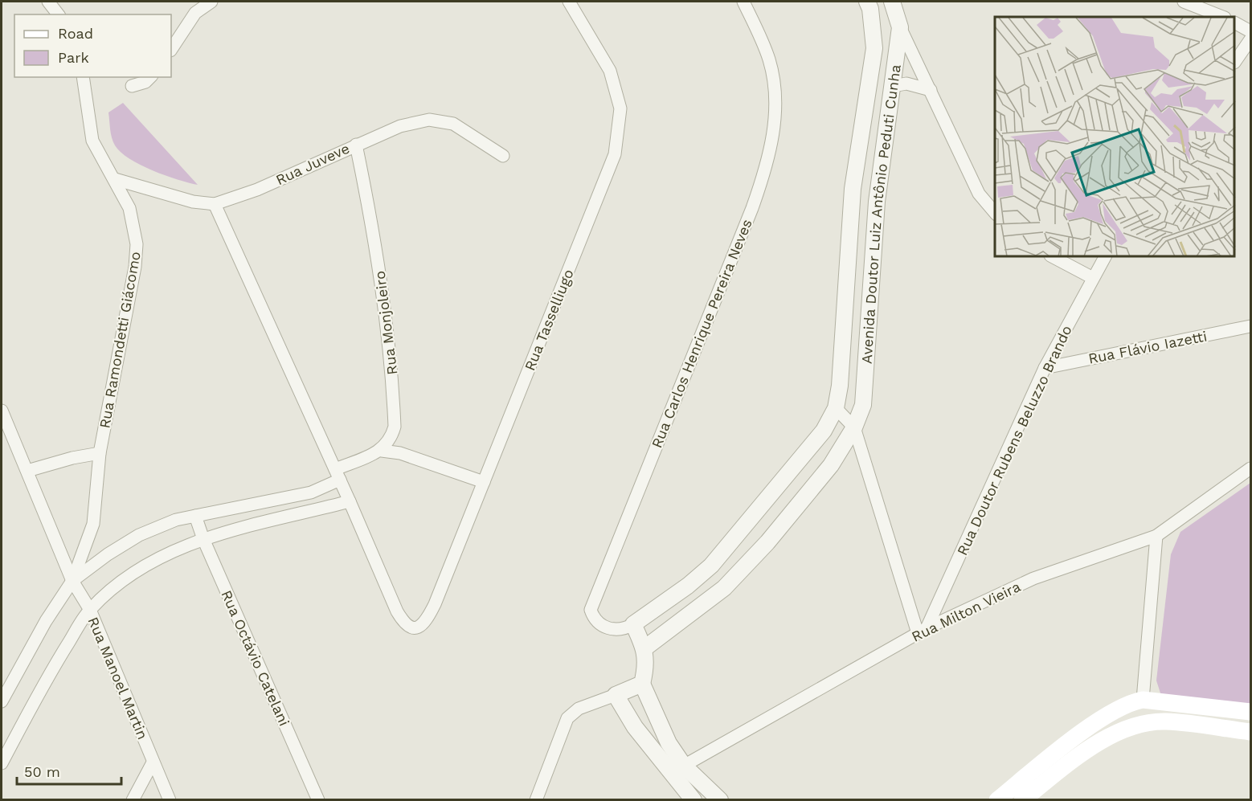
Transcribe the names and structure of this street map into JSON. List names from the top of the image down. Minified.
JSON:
{"streets":{"street":["Rua Juveve","Avenida Doutor Luiz Antônio Peduti Cunha","Rua Tasselliugo","Rua Monjoleiro","Rua Carlos Henrique Pereira Neves","Rua Ramondetti Giácomo","Rua Flávio Iazetti","Rua Doutor Rubens Beluzzo Brando","Rua Milton Vieira","Rua Octávio Catelani","Rua Manoel Martin"]},"crossings":[["Rua Juveve","Rua Monjoleiro"],["Rua Juveve","Rua Ramondetti Giácomo"],["Avenida Doutor Luiz Antônio Peduti Cunha","Rua Carlos Henrique Pereira Neves"],["Rua Ramondetti Giácomo","Rua Manoel Martin"],["Rua Flávio Iazetti","Rua Doutor Rubens Beluzzo Brando"],["Rua Doutor Rubens Beluzzo Brando","Rua Milton Vieira"]],"legend":["Road","Park"],"scale_bar":"50 m"}
